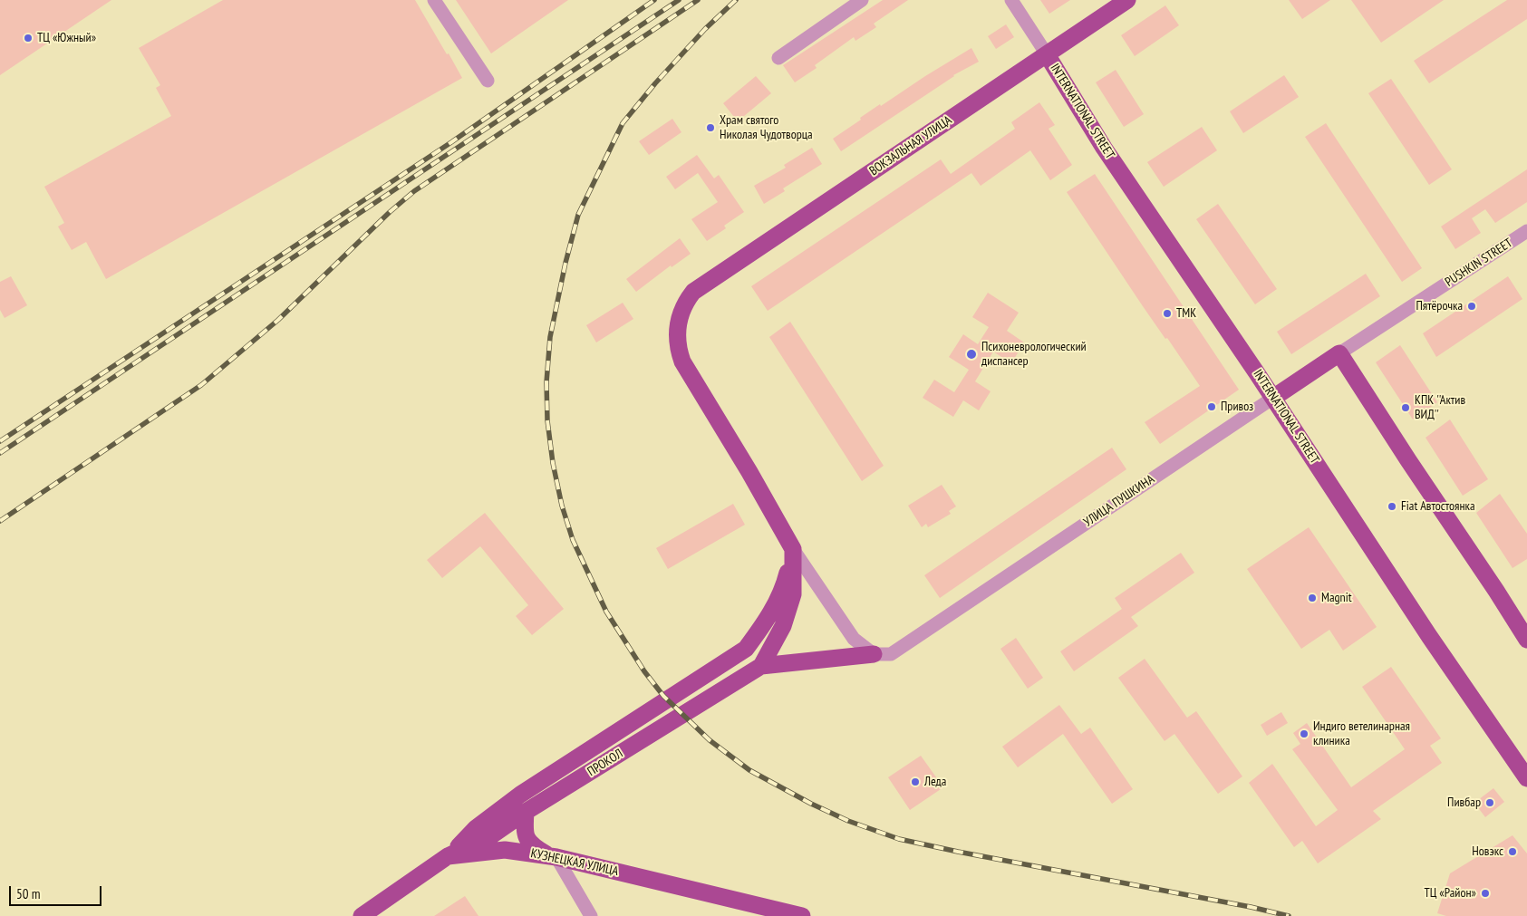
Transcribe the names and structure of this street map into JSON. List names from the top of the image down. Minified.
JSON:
{"streets":{"main road":["INTERNATIONAL STREET","ВОКЗАЛЬНАЯ УЛИЦА","УЛИЦА ПУШКИНА","ПРОКОЛ","КУЗНЕЦКАЯ УЛИЦА"],"street":["PUSHKIN STREET"]},"crossings":[["INTERNATIONAL STREET","ВОКЗАЛЬНАЯ УЛИЦА"],["INTERNATIONAL STREET","УЛИЦА ПУШКИНА"],["PUSHKIN STREET","УЛИЦА ПУШКИНА"],["ПРОКОЛ","КУЗНЕЦКАЯ УЛИЦА"]],"places":["ТЦ «Южный»","Храм святого Николая Чудотворца","Пятёрочка","ТМК","Психоневрологический диспансер","Привоз","КПК ''Актив ВИД''","Fiat Автостоянка","Magnit","Индиго ветелинарная клиника","Леда","Пивбар","Новэкс","ТЦ «Район»"],"scale_bar":"50 m"}
